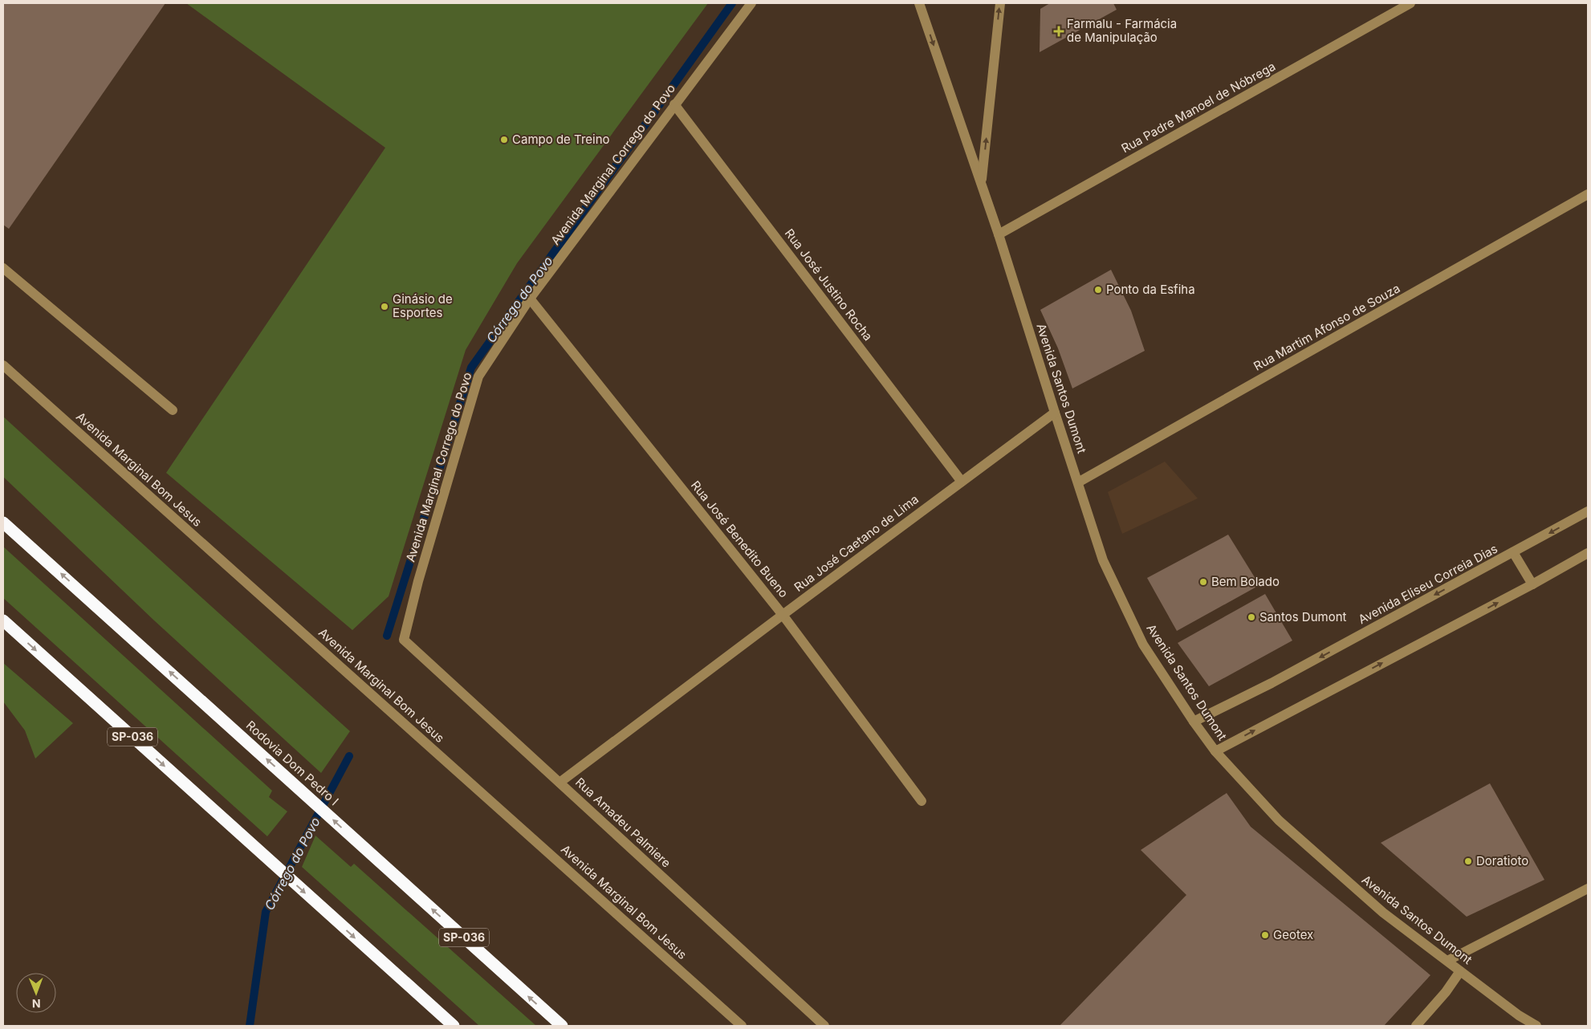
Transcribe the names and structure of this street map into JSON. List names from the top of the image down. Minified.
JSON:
{"streets":{"highway":["SP-036","Rodovia Dom Pedro I"],"street":["Rua Padre Manoel de Nóbrega","Avenida Marginal Corrego do Povo","Rua José Justino Rocha","Rua Martim Afonso de Souza","Avenida Santos Dumont","Avenida Marginal Bom Jesus","Rua José Benedito Bueno","Rua José Caetano de Lima","Avenida Eliseu Correia Dias","Rua Amadeu Palmiere"]},"crossings":[["Rua Padre Manoel de Nóbrega","Avenida Santos Dumont"],["Avenida Marginal Corrego do Povo","Rua José Justino Rocha"],["Avenida Marginal Corrego do Povo","Rua José Benedito Bueno"],["Avenida Marginal Corrego do Povo","Rua Amadeu Palmiere"],["Rua José Justino Rocha","Rua José Caetano de Lima"],["Rua Martim Afonso de Souza","Avenida Santos Dumont"],["Avenida Santos Dumont","Rua José Caetano de Lima"],["Avenida Santos Dumont","Avenida Eliseu Correia Dias"],["Rua José Benedito Bueno","Rua José Caetano de Lima"],["Rua José Caetano de Lima","Rua Amadeu Palmiere"]],"water":["Córrego do Povo"],"places":{"health":["Farmalu - Farmácia de Manipulação"],"other":["Campo de Treino","Ponto da Esfiha","Ginásio de Esportes","Bem Bolado","Santos Dumont","Doratioto","Geotex"]},"north":"bottom"}
